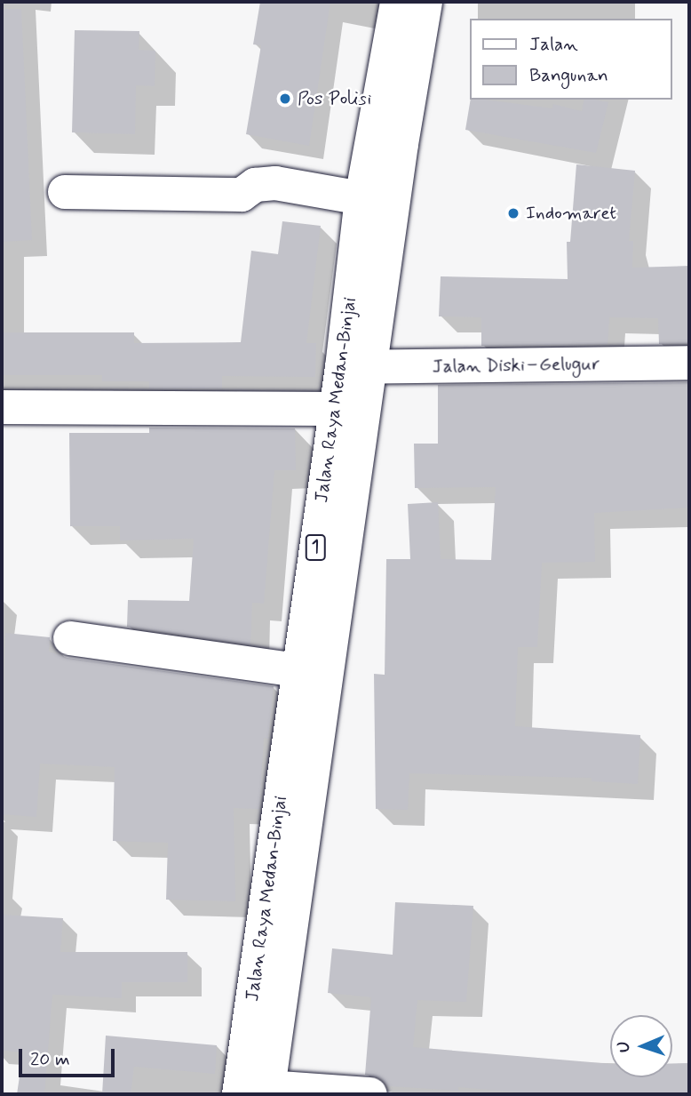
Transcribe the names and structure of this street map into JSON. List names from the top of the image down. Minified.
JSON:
{"streets":{"main road":["Jalan Diski–Gelugur","Jalan Raya Medan-Binjai","1"]},"crossings":[["Jalan Diski–Gelugur","Jalan Raya Medan-Binjai"]],"places":["Pos Polisi","Indomaret"],"legend":["Jalan","Bangunan"],"scale_bar":"20 m","north":"left"}
